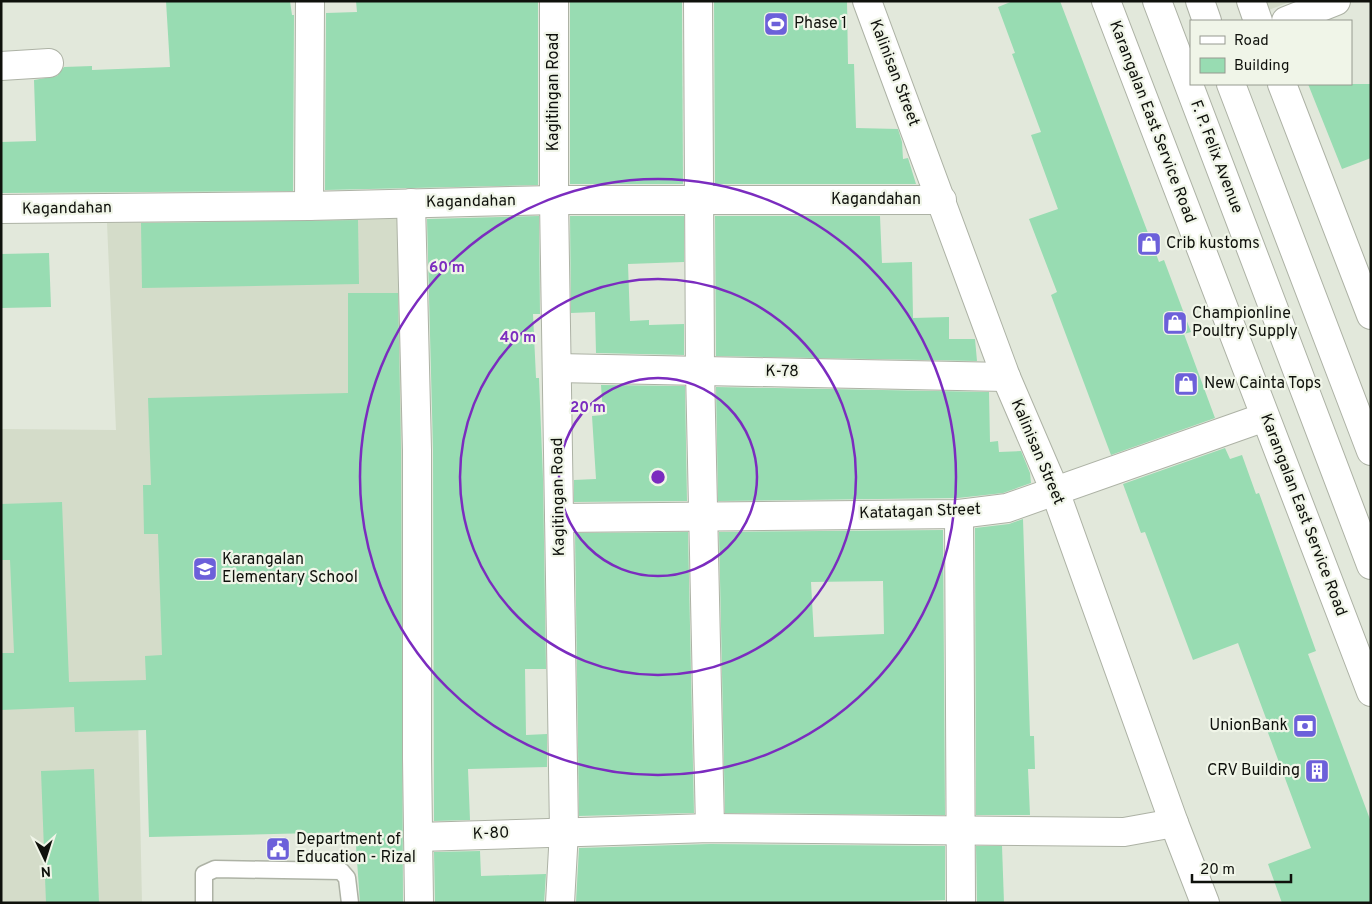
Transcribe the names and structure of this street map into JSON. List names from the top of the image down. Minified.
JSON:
{"streets":{"street":["Kalinisan Street","Kagitingan Road","Karangalan East Service Road","F. P. Felix Avenue","Kagandahan","K-78","Katatagan Street","K-80"]},"crossings":[["Kalinisan Street","Kagandahan"],["Kalinisan Street","K-78"],["Kalinisan Street","Katatagan Street"],["Kalinisan Street","K-80"],["Kagitingan Road","Kagandahan"],["Kagitingan Road","K-78"],["Kagitingan Road","Katatagan Street"],["Kagitingan Road","K-80"],["Karangalan East Service Road","Katatagan Street"]],"places":{"sports":["Phase 1"],"shop":["Crib kustoms","Championline Poultry Supply","New Cainta Tops"],"school or university":["Karangalan Elementary School"],"bank":["UnionBank"],"building":["CRV Building"],"public building":["Department of Education - Rizal"]},"legend":["Road","Building"],"scale_bar":"20 m","north":"bottom","rings":["60 m","40 m","20 m"]}
